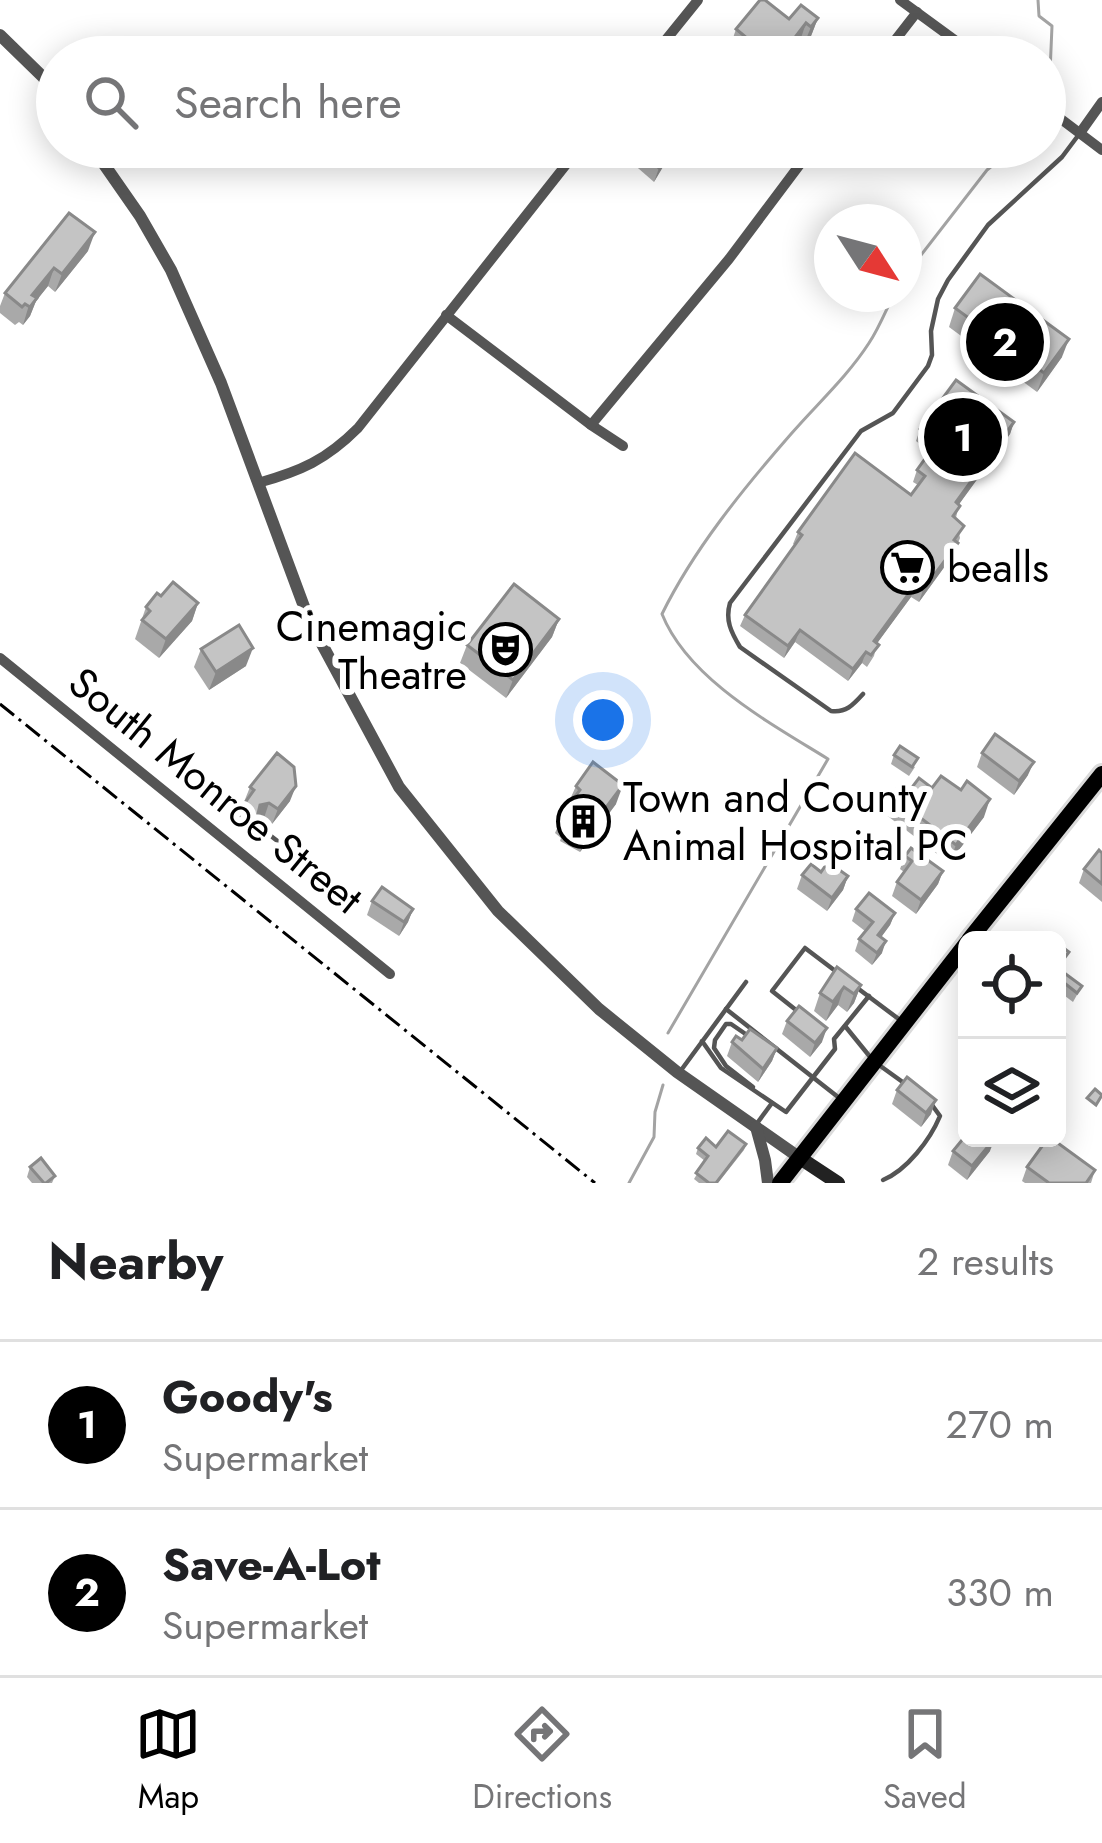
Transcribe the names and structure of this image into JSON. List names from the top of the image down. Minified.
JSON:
{"streets":{"street":["South Monroe Street"]},"places":{"supermarket":["bealls"],"theatre":["Cinemagic Theatre"],"building":["Town and County Animal Hospital PC"]},"north":"bottom right","page":{"search":"Search here","pins":["2","1"],"heading":["Nearby","2 results"],"list":[{"mark":"1","name":"Goody's","note":"Supermarket","value":"270 m"},{"mark":"2","name":"Save-A-Lot","note":"Supermarket","value":"330 m"}],"nav":["Map","Directions","Saved"]}}
